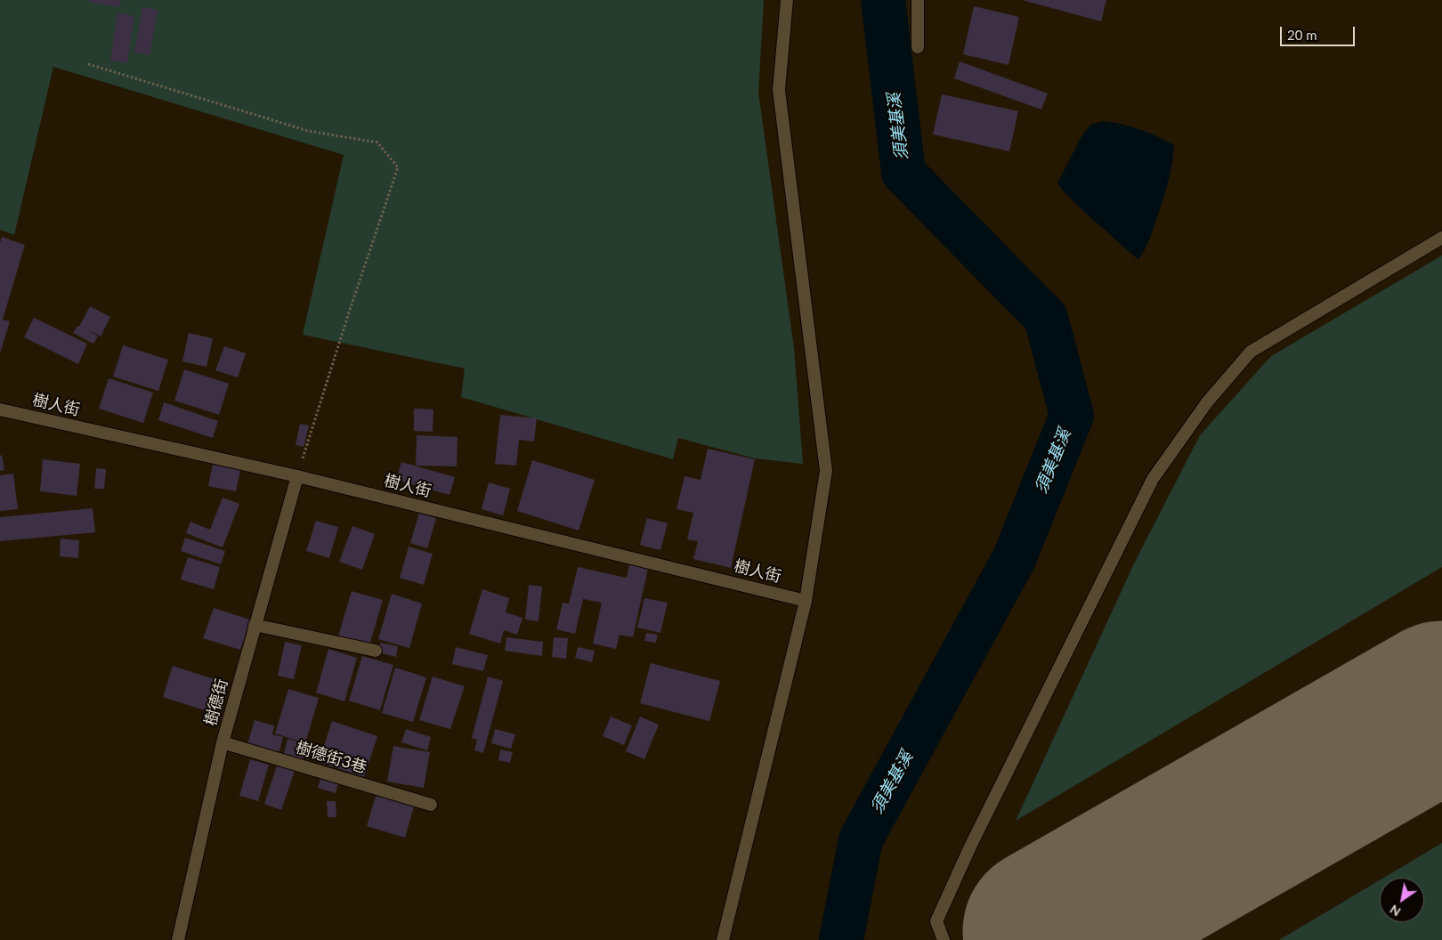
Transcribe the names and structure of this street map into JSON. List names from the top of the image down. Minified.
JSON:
{"streets":{"street":["樹人街","樹德街","樹德街3巷"]},"crossings":[["樹人街","樹德街"],["樹德街","樹德街3巷"]],"water":["須美基溪"],"scale_bar":"20 m","north":"bottom left"}
